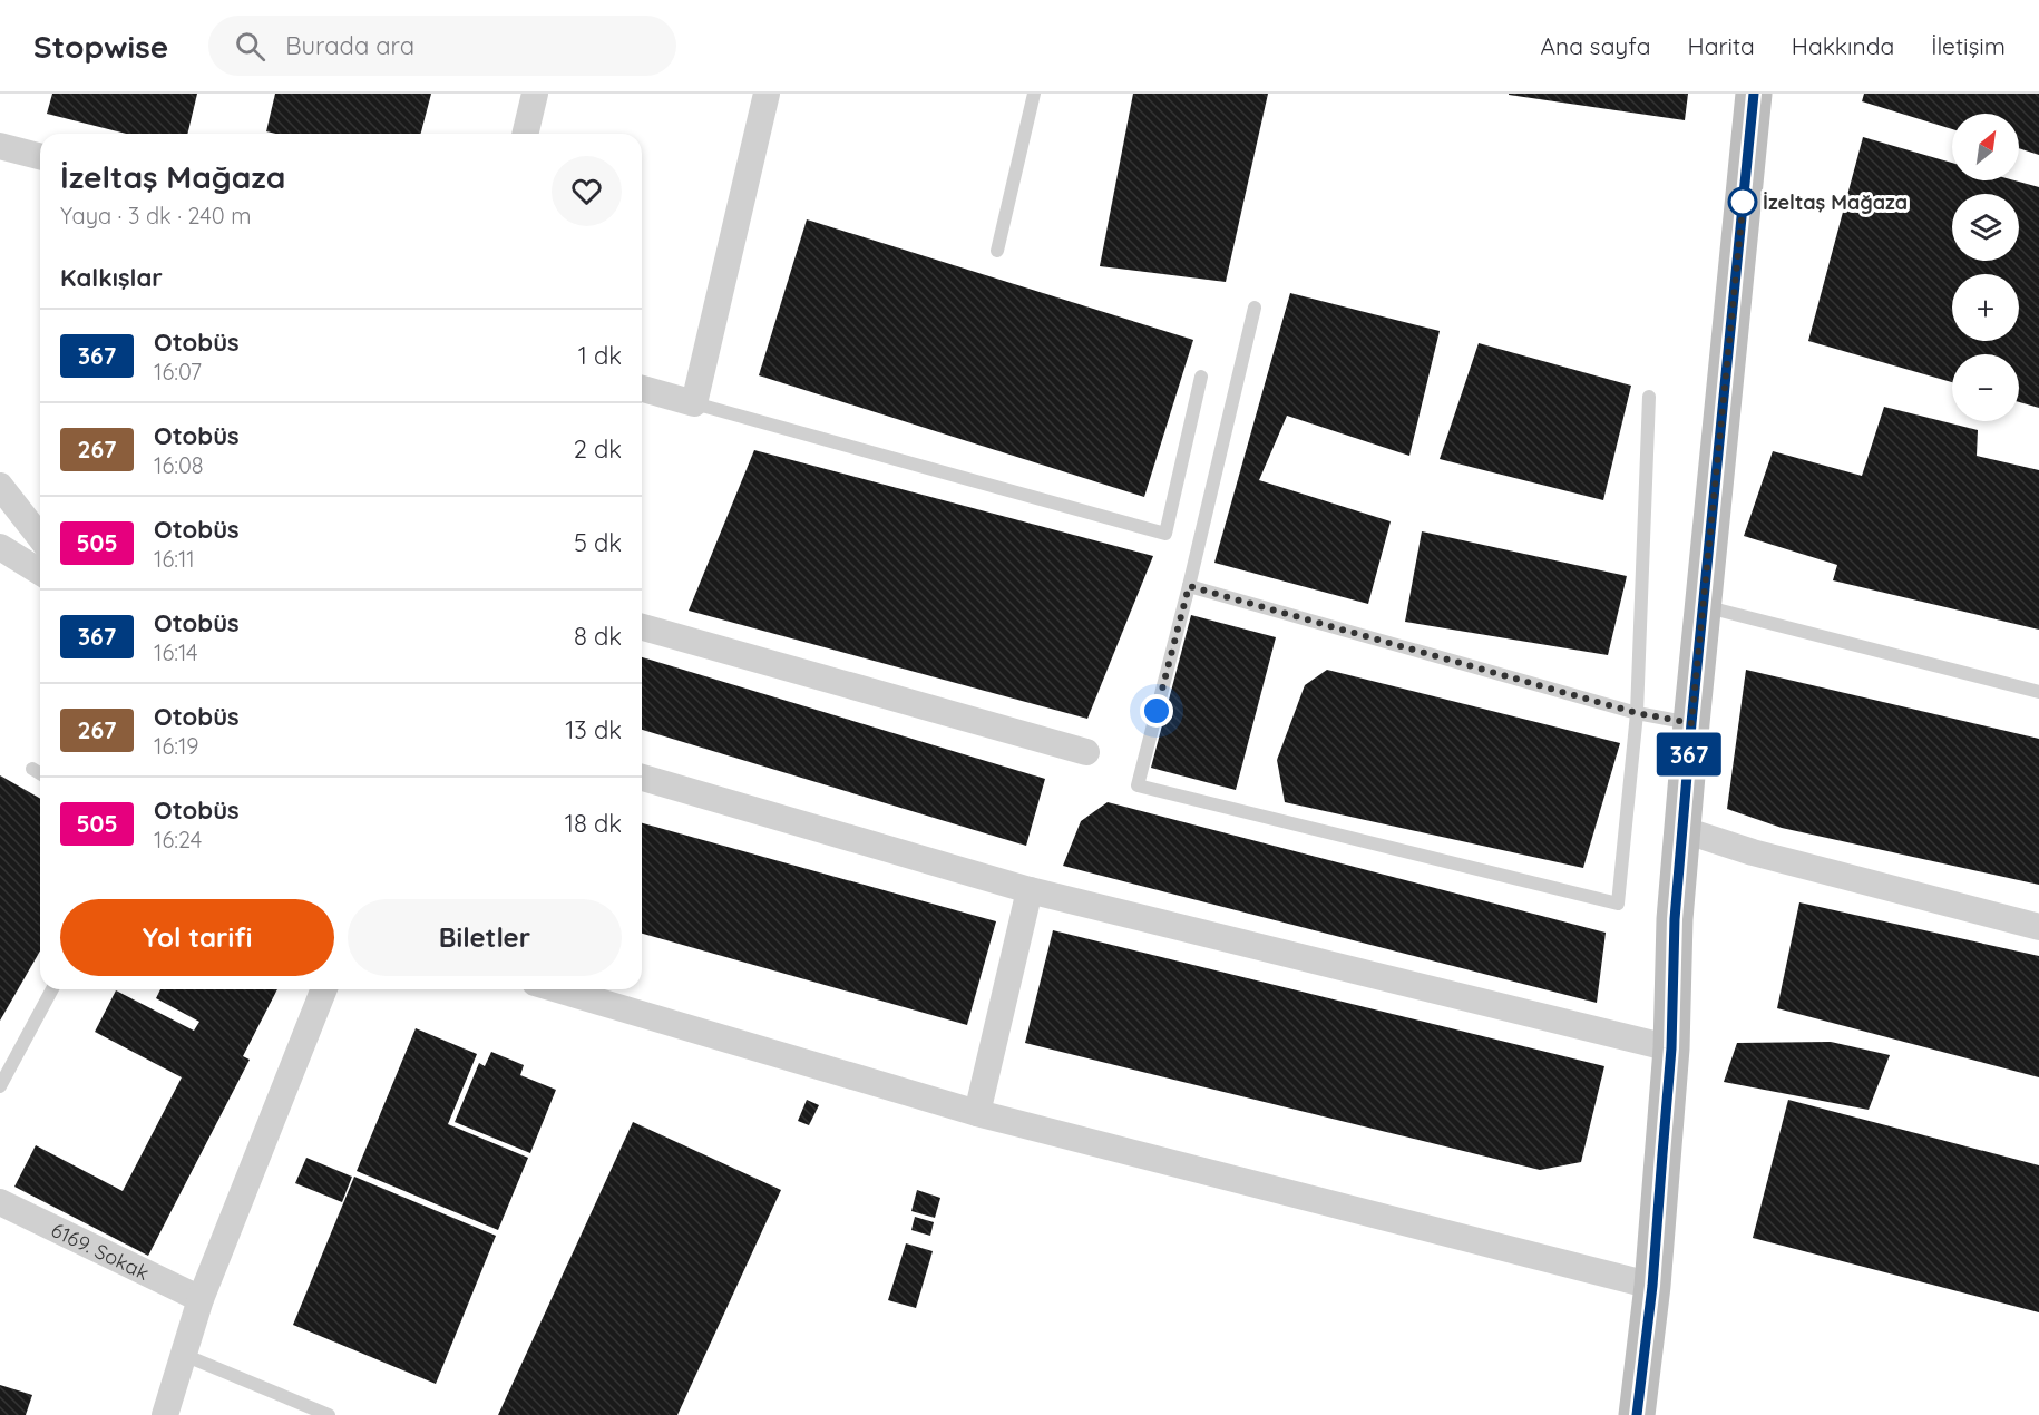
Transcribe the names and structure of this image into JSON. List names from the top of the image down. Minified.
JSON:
{"streets":{"street":["6169. Sokak"]},"places":["İzeltaş Mağaza"],"lines":["bus line 367"],"north":"top right","page":{"header":"Stopwise","search":"Burada ara","nav":["Ana sayfa","Harita","Hakkında","İletişim"],"on_map":"367","map_buttons":["+","−"],"heading":[["İzeltaş Mağaza","Yaya · 3 dk · 240 m"],"Kalkışlar"],"list":[{"mark":"367","name":"Otobüs","note":"16:07","value":"1 dk"},{"mark":"267","name":"Otobüs","note":"16:08","value":"2 dk"},{"mark":"505","name":"Otobüs","note":"16:11","value":"5 dk"},{"mark":"367","name":"Otobüs","note":"16:14","value":"8 dk"},{"mark":"267","name":"Otobüs","note":"16:19","value":"13 dk"},{"mark":"505","name":"Otobüs","note":"16:24","value":"18 dk"}],"buttons":["Yol tarifi","Biletler"]}}
